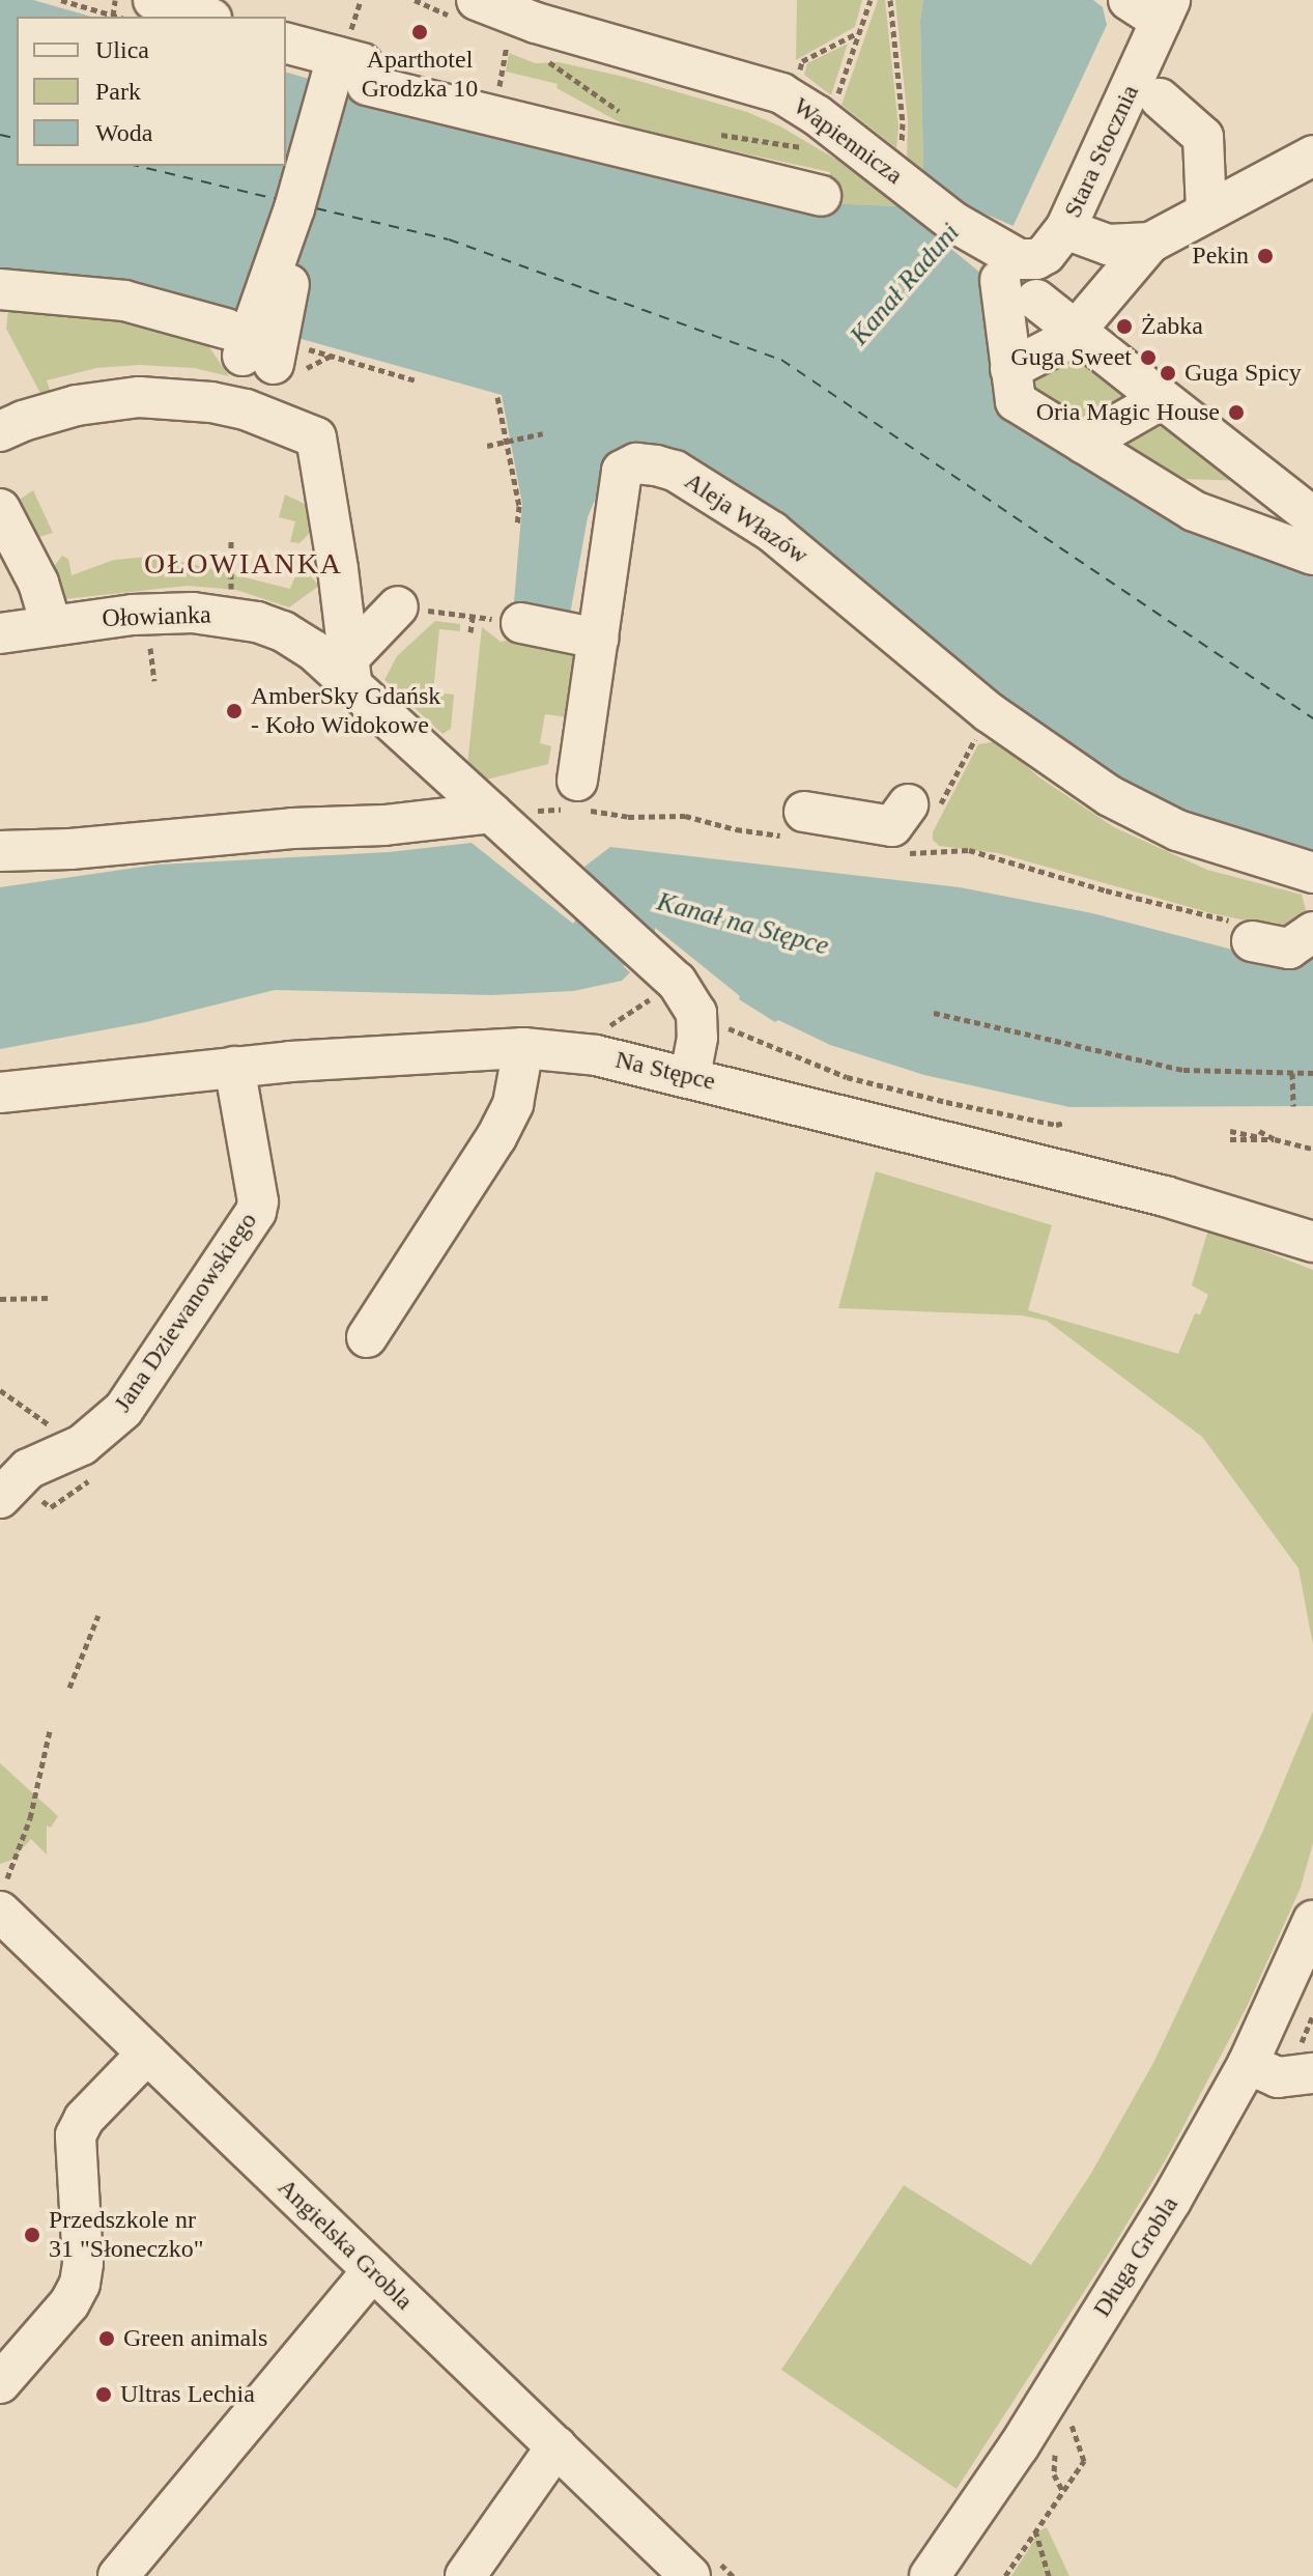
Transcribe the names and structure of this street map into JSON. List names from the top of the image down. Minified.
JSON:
{"streets":{"street":["Wapiennicza","Stara Stocznia","Aleja Włazów","Ołowianka","Na Stępce","Jana Dziewanowskiego","Angielska Grobla","Długa Grobla"]},"crossings":[["Wapiennicza","Stara Stocznia"],["Ołowianka","Na Stępce"],["Na Stępce","Jana Dziewanowskiego"]],"districts":["OŁOWIANKA"],"water":["Kanał Raduni","Kanał na Stępce"],"places":["Aparthotel Grodzka 10","Pekin","Żabka","Guga Sweet","Guga Spicy","Oria Magic House","AmberSky Gdańsk - Koło Widokowe","Przedszkole nr 31 \"Słoneczko\"","Green animals","Ultras Lechia"],"legend":["Ulica","Park","Woda"]}
